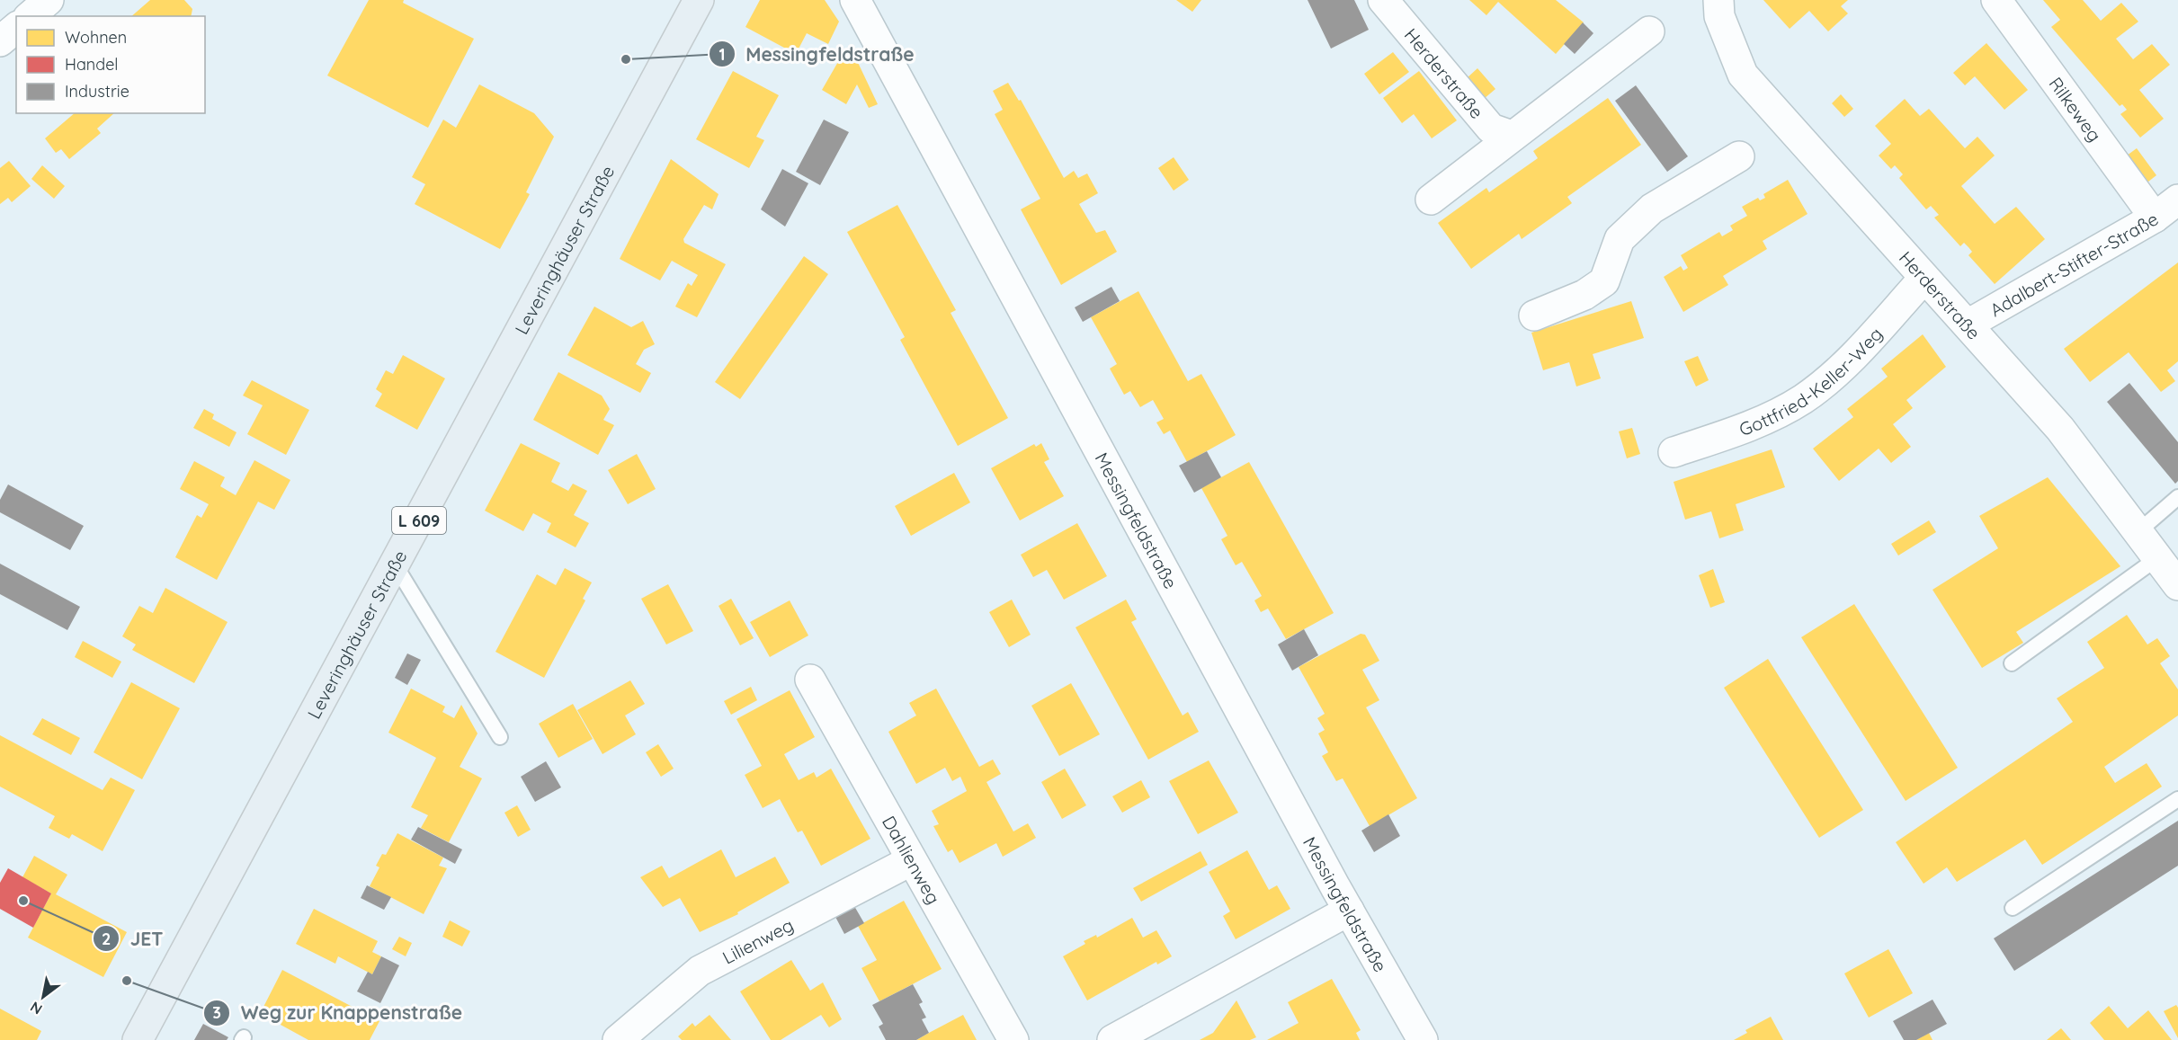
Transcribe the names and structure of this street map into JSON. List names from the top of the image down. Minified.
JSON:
{"streets":{"main road":["Leveringhäuser Straße","L 609"],"street":["Herderstraße","Rilkeweg","Adalbert-Stifter-Straße","Gottfried-Keller-Weg","Messingfeldstraße","Dahlienweg","Lilienweg"]},"crossings":[["Herderstraße","Adalbert-Stifter-Straße"],["Herderstraße","Gottfried-Keller-Weg"],["Rilkeweg","Adalbert-Stifter-Straße"],["Dahlienweg","Lilienweg"]],"places":["Messingfeldstraße","JET","Weg zur Knappenstraße"],"legend":["Wohnen","Handel","Industrie"],"north":"bottom left"}
